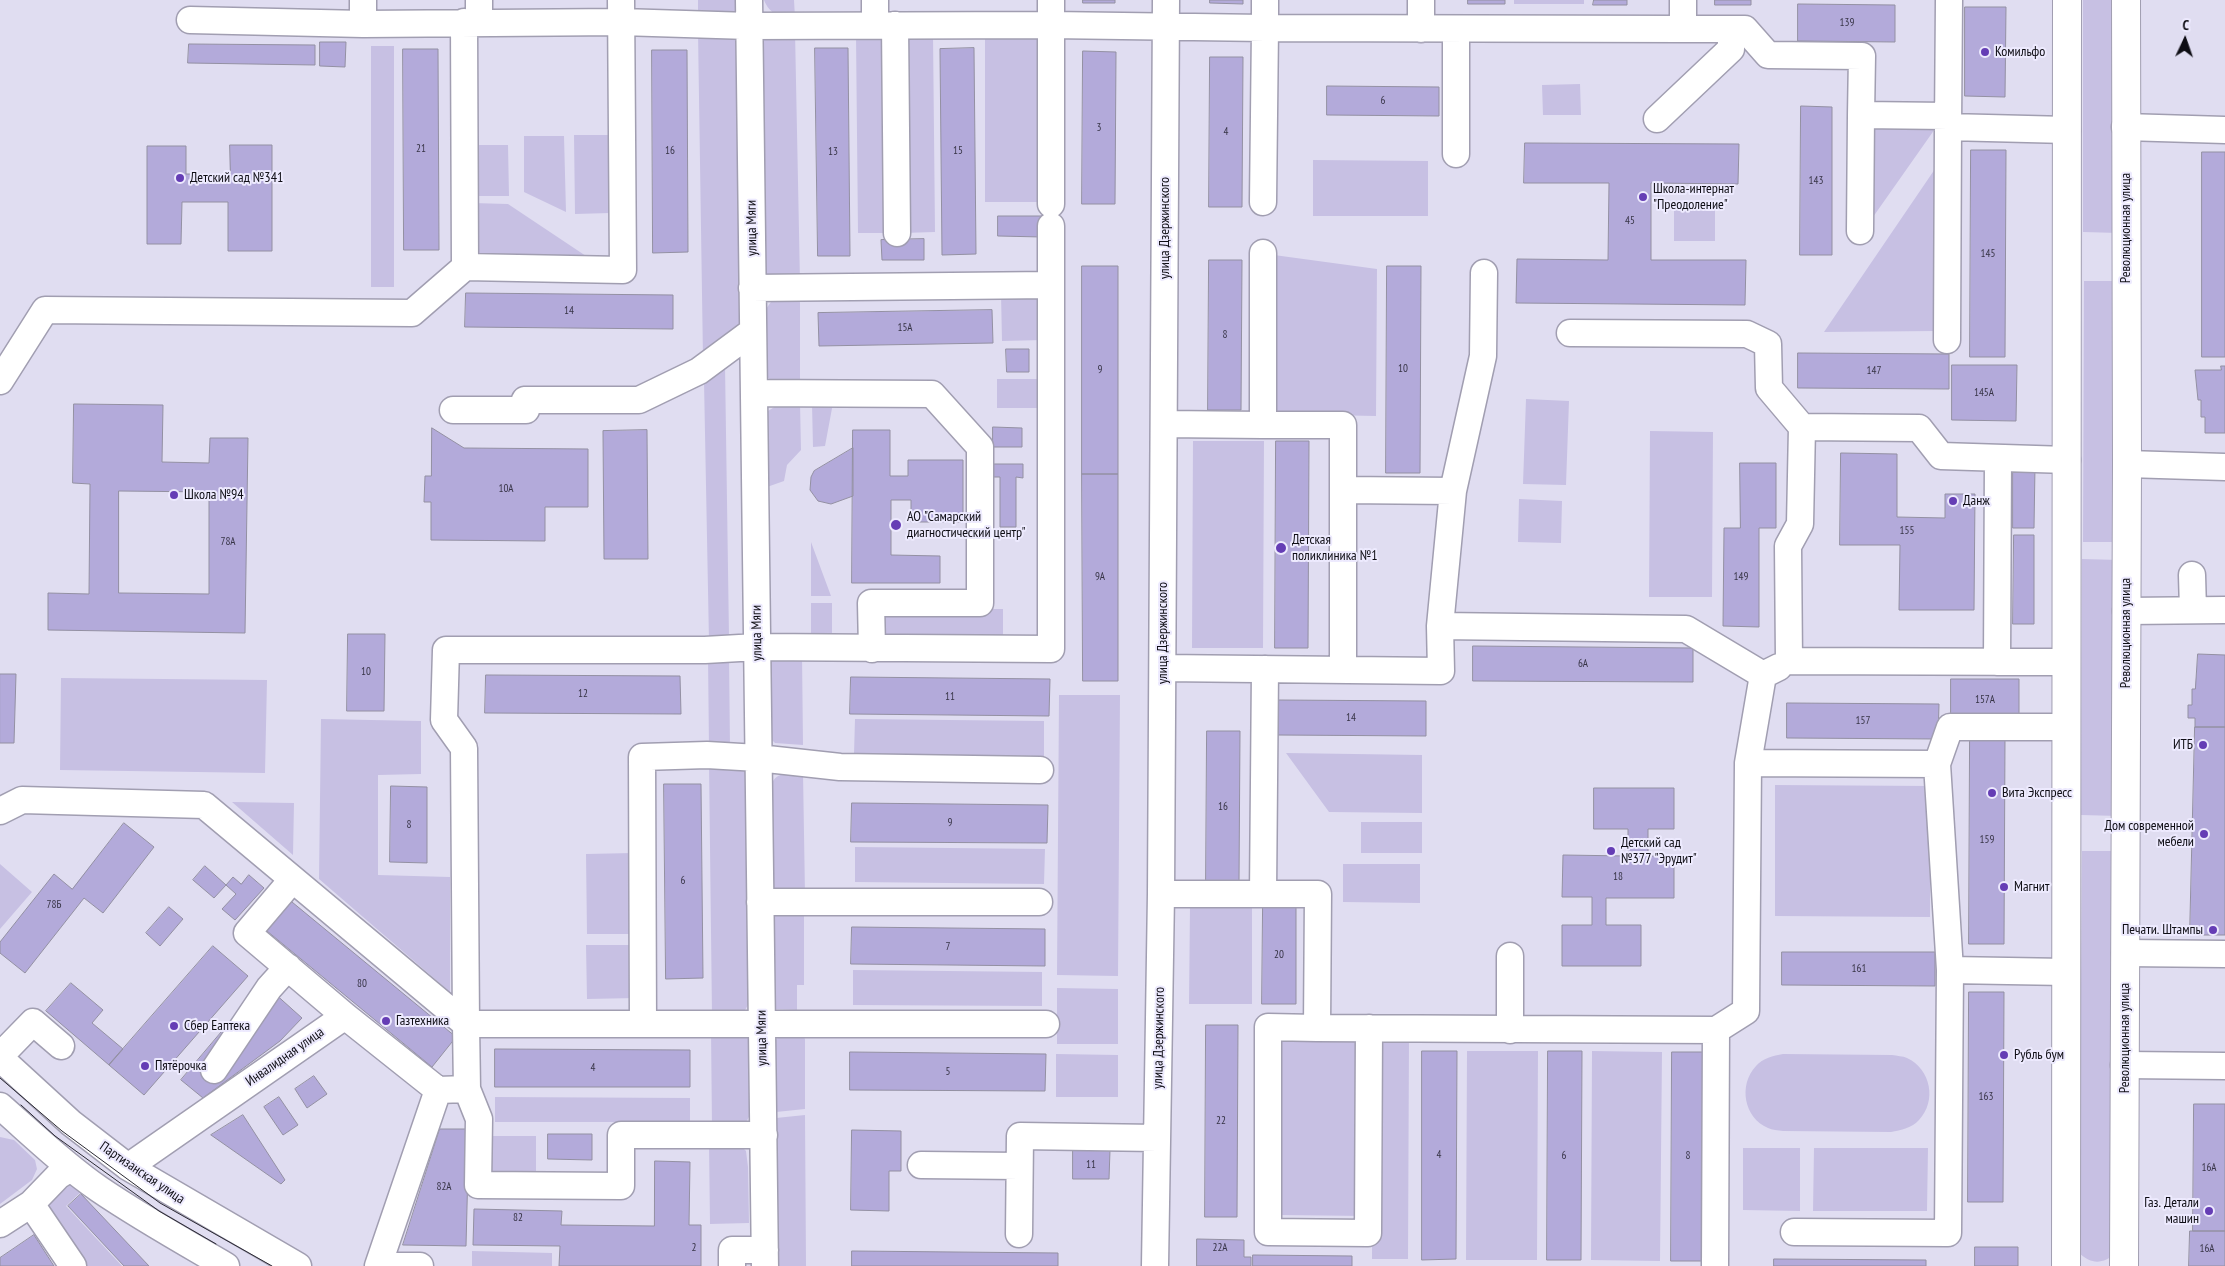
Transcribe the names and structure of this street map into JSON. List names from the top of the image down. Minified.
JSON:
{"streets":{"main road":["Революционная улица"],"street":["улица Мяги","улица Дзержинского","Инвалидная улица","Партизанская улица"]},"crossings":[["Инвалидная улица","Партизанская улица"]],"places":["Комильфо","Детский сад №341","Школа-интернат \"Преодоление\"","Школа №94","Данж","АО \"Самарский диагностический центр\"","Детская поликлиника №1","ИТБ","Вита Экспресс","Дом современной мебели","Детский сад №377 \"Эрудит\"","Магнит","Печати. Штампы","Газтехника","Сбер Еаптека","Рубль бум","Пятёрочка","Газ. Детали машин"],"house_numbers":["139","6","3","4","21","16","15","13","143","45","145","14","15А","8","10","9","147","145А","10А","155","78А","9А","149","6А","10","12","11","157А","14","157","16","9","8","159","18","6","78Б","7","20","161","80","4","5","163","22","4","6","8","11","16А","82А","82","2","22А","16А"],"north":"top"}
